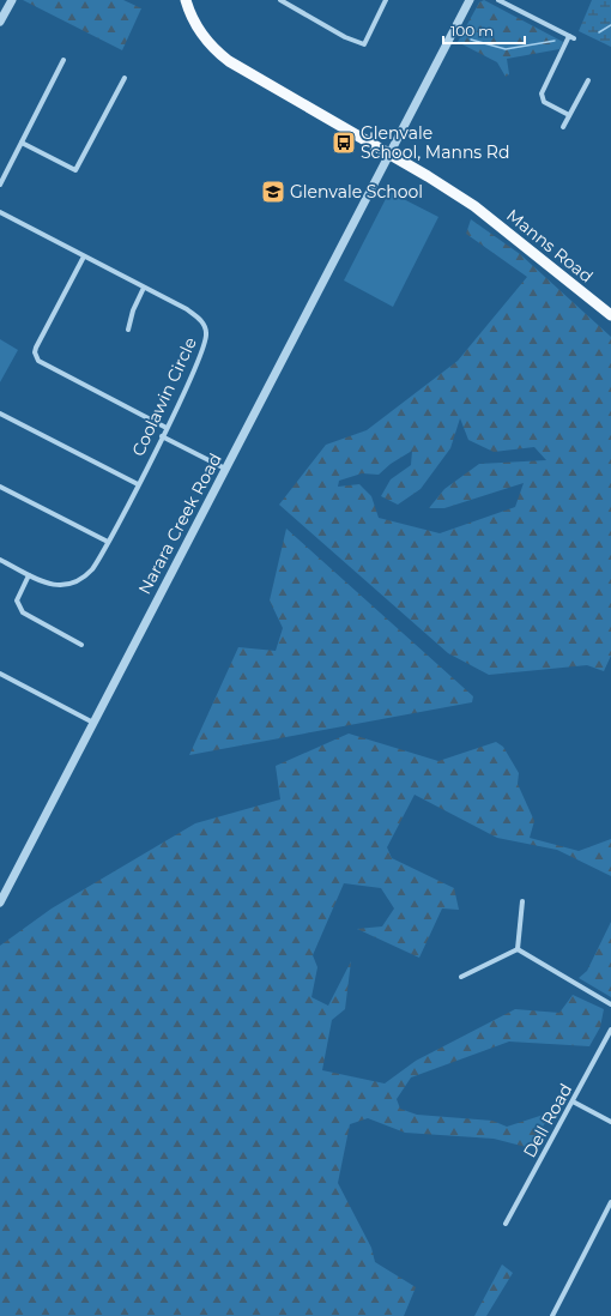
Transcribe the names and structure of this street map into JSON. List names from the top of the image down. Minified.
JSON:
{"streets":{"main road":["Manns Road"],"street":["Coolawin Circle","Narara Creek Road","Dell Road"]},"crossings":[["Manns Road","Narara Creek Road"]],"places":{"bus stop":["Glenvale School, Manns Rd"],"school or university":["Glenvale School"]},"scale_bar":"100 m"}
